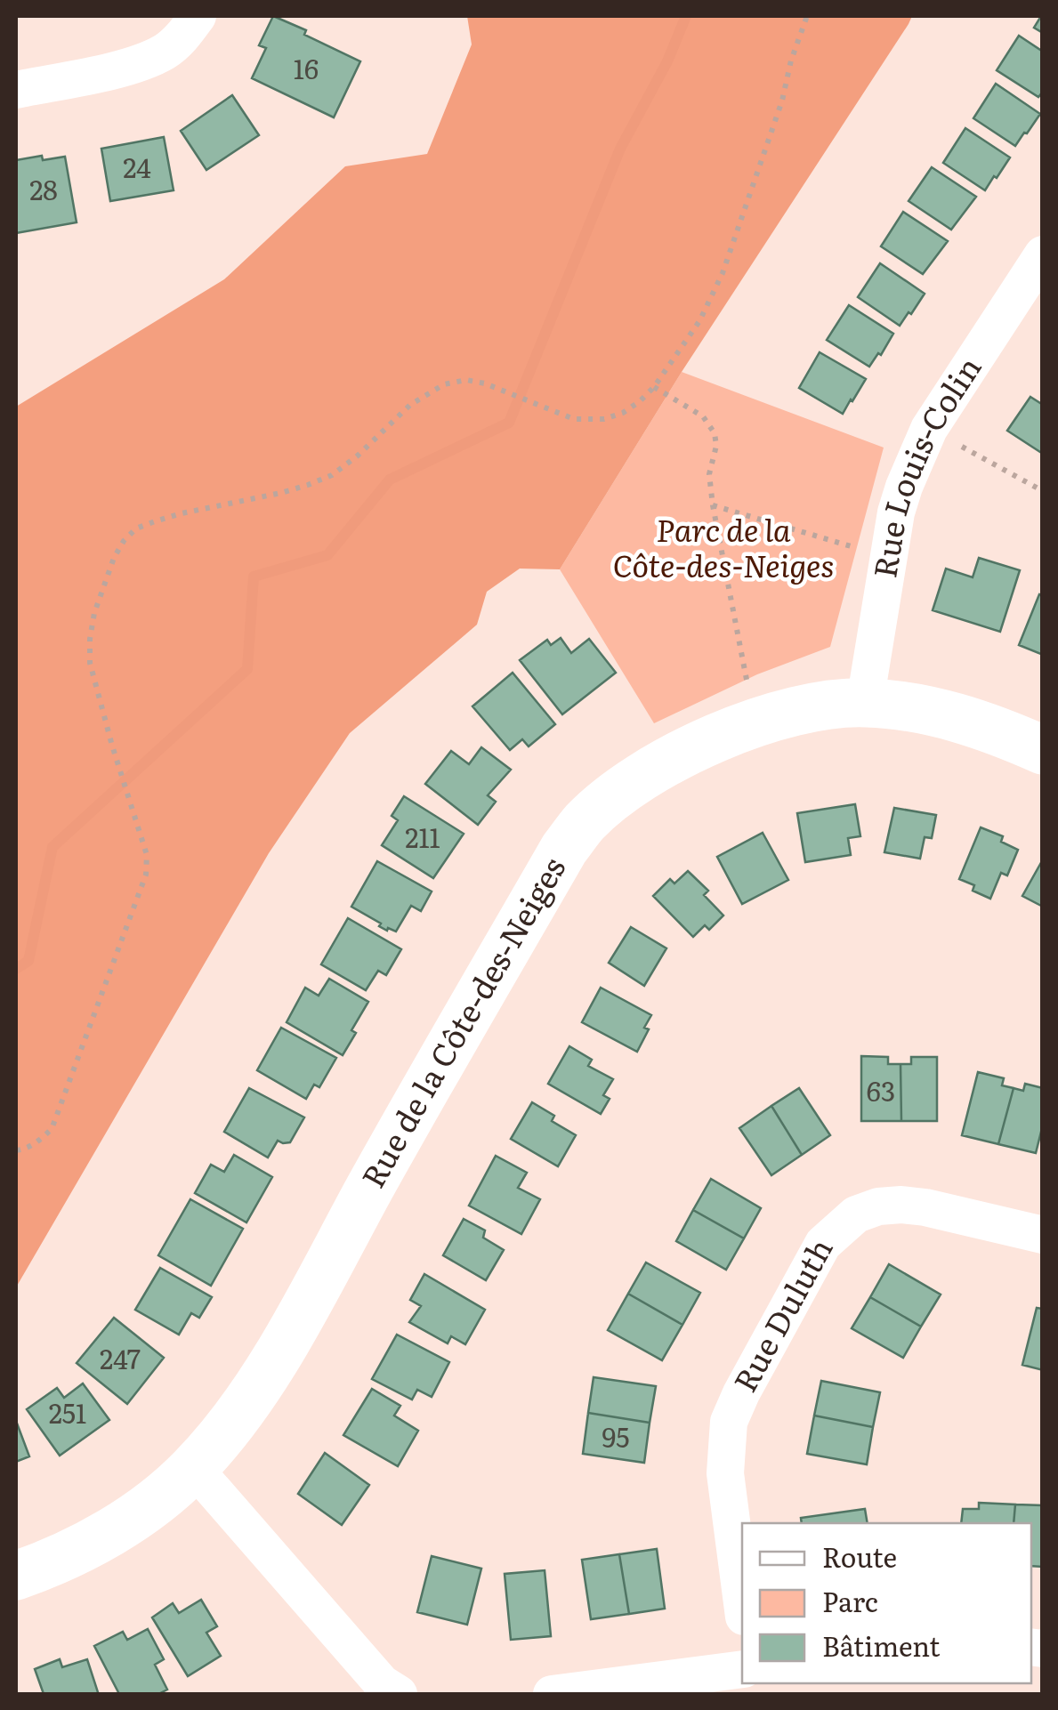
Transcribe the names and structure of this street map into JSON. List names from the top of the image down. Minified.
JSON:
{"streets":{"street":["Rue Louis-Colin","Rue de la Côte-des-Neiges","Rue Duluth"]},"crossings":[["Rue Louis-Colin","Rue de la Côte-des-Neiges"]],"parks":["Parc de la Côte-des-Neiges"],"house_numbers":["16","24","28","211","63","247","251","95"],"legend":["Route","Parc","Bâtiment"]}
